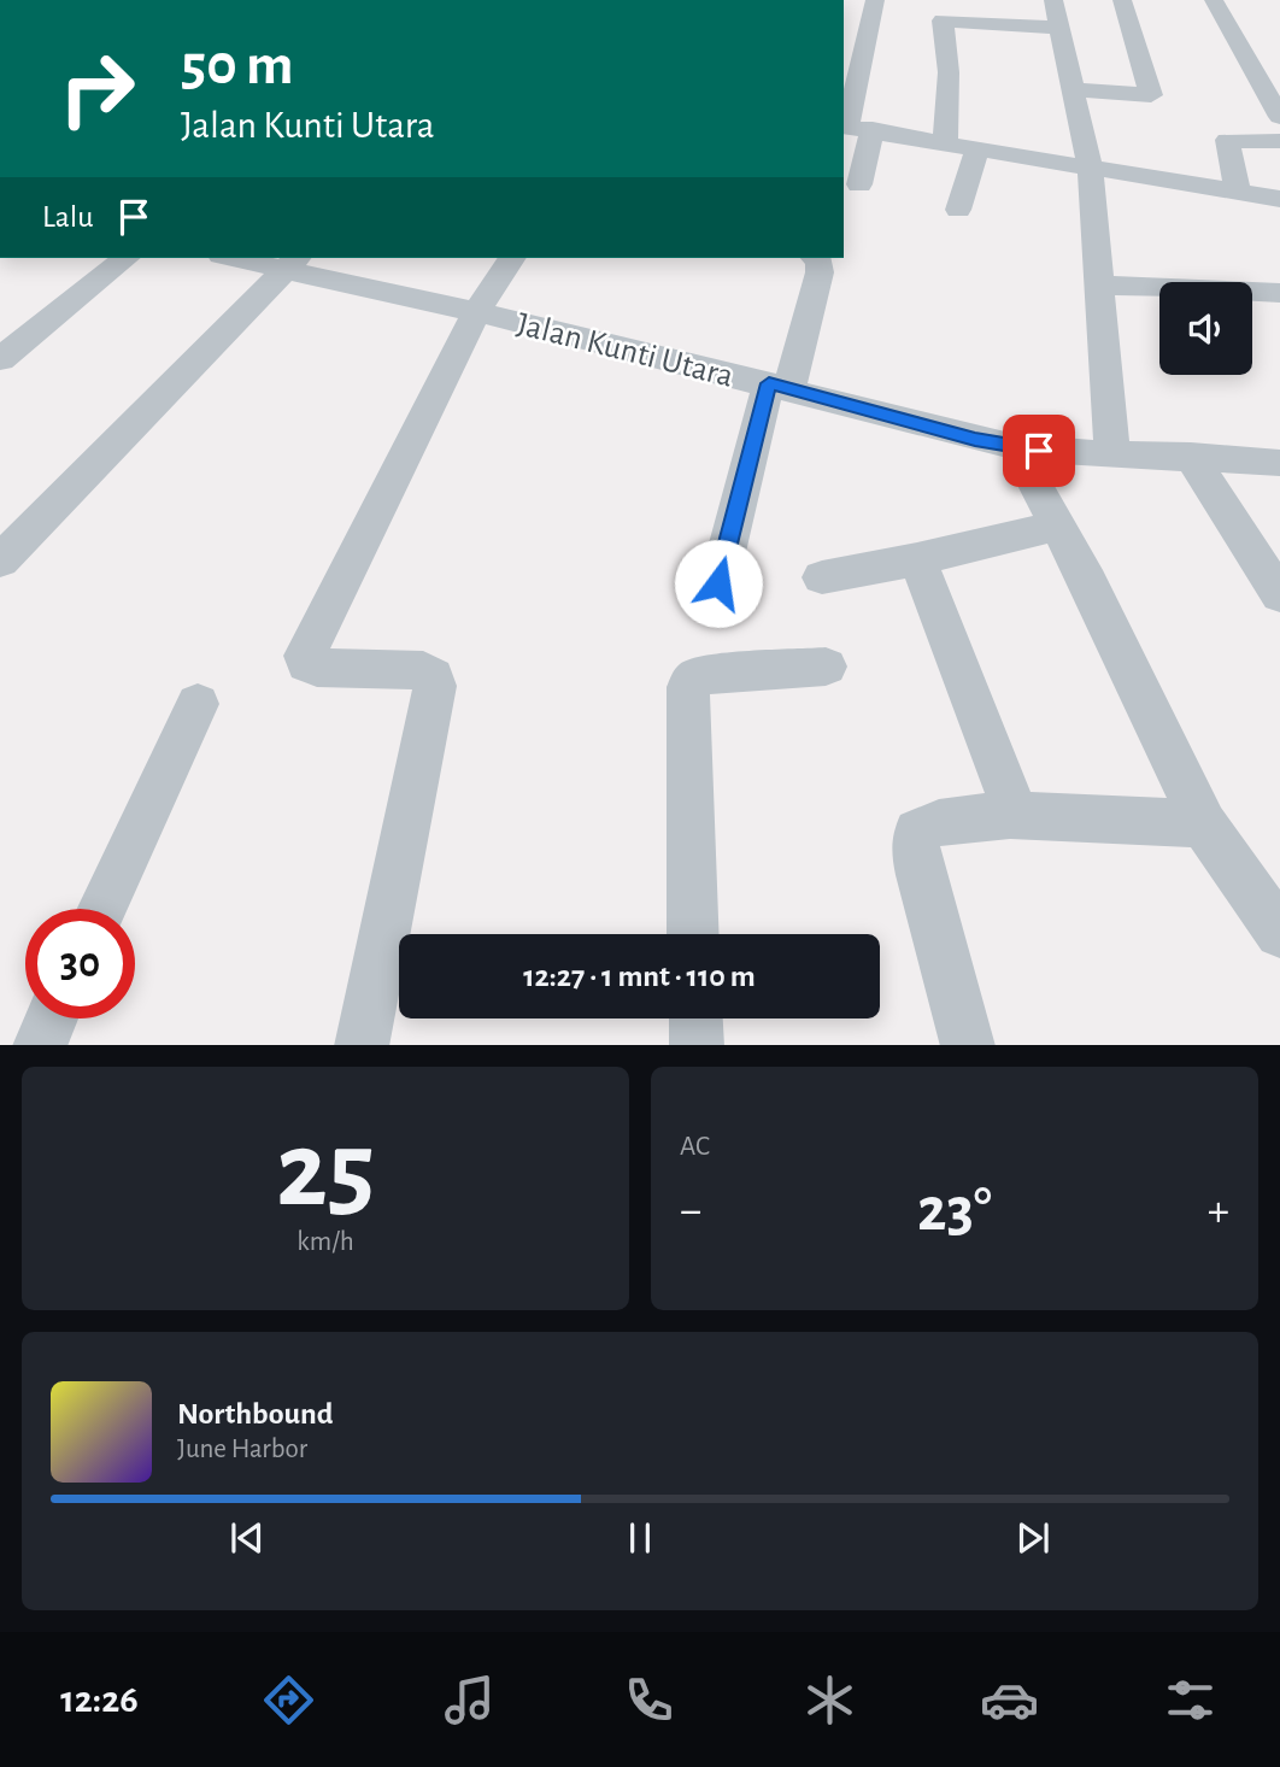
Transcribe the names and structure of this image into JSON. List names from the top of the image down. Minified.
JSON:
{"streets":{"street":["Jalan Kunti Utara"]},"page":{"turn":["50 m","Jalan Kunti Utara"],"then":"Lalu","limit":"30","trip":"12:27 · 1 mnt · 110 m","tile":[["25","km/h"],"AC"],"heat":["−","23°","+"],"song":["Northbound","June Harbor"],"tabs":"12:26"}}
